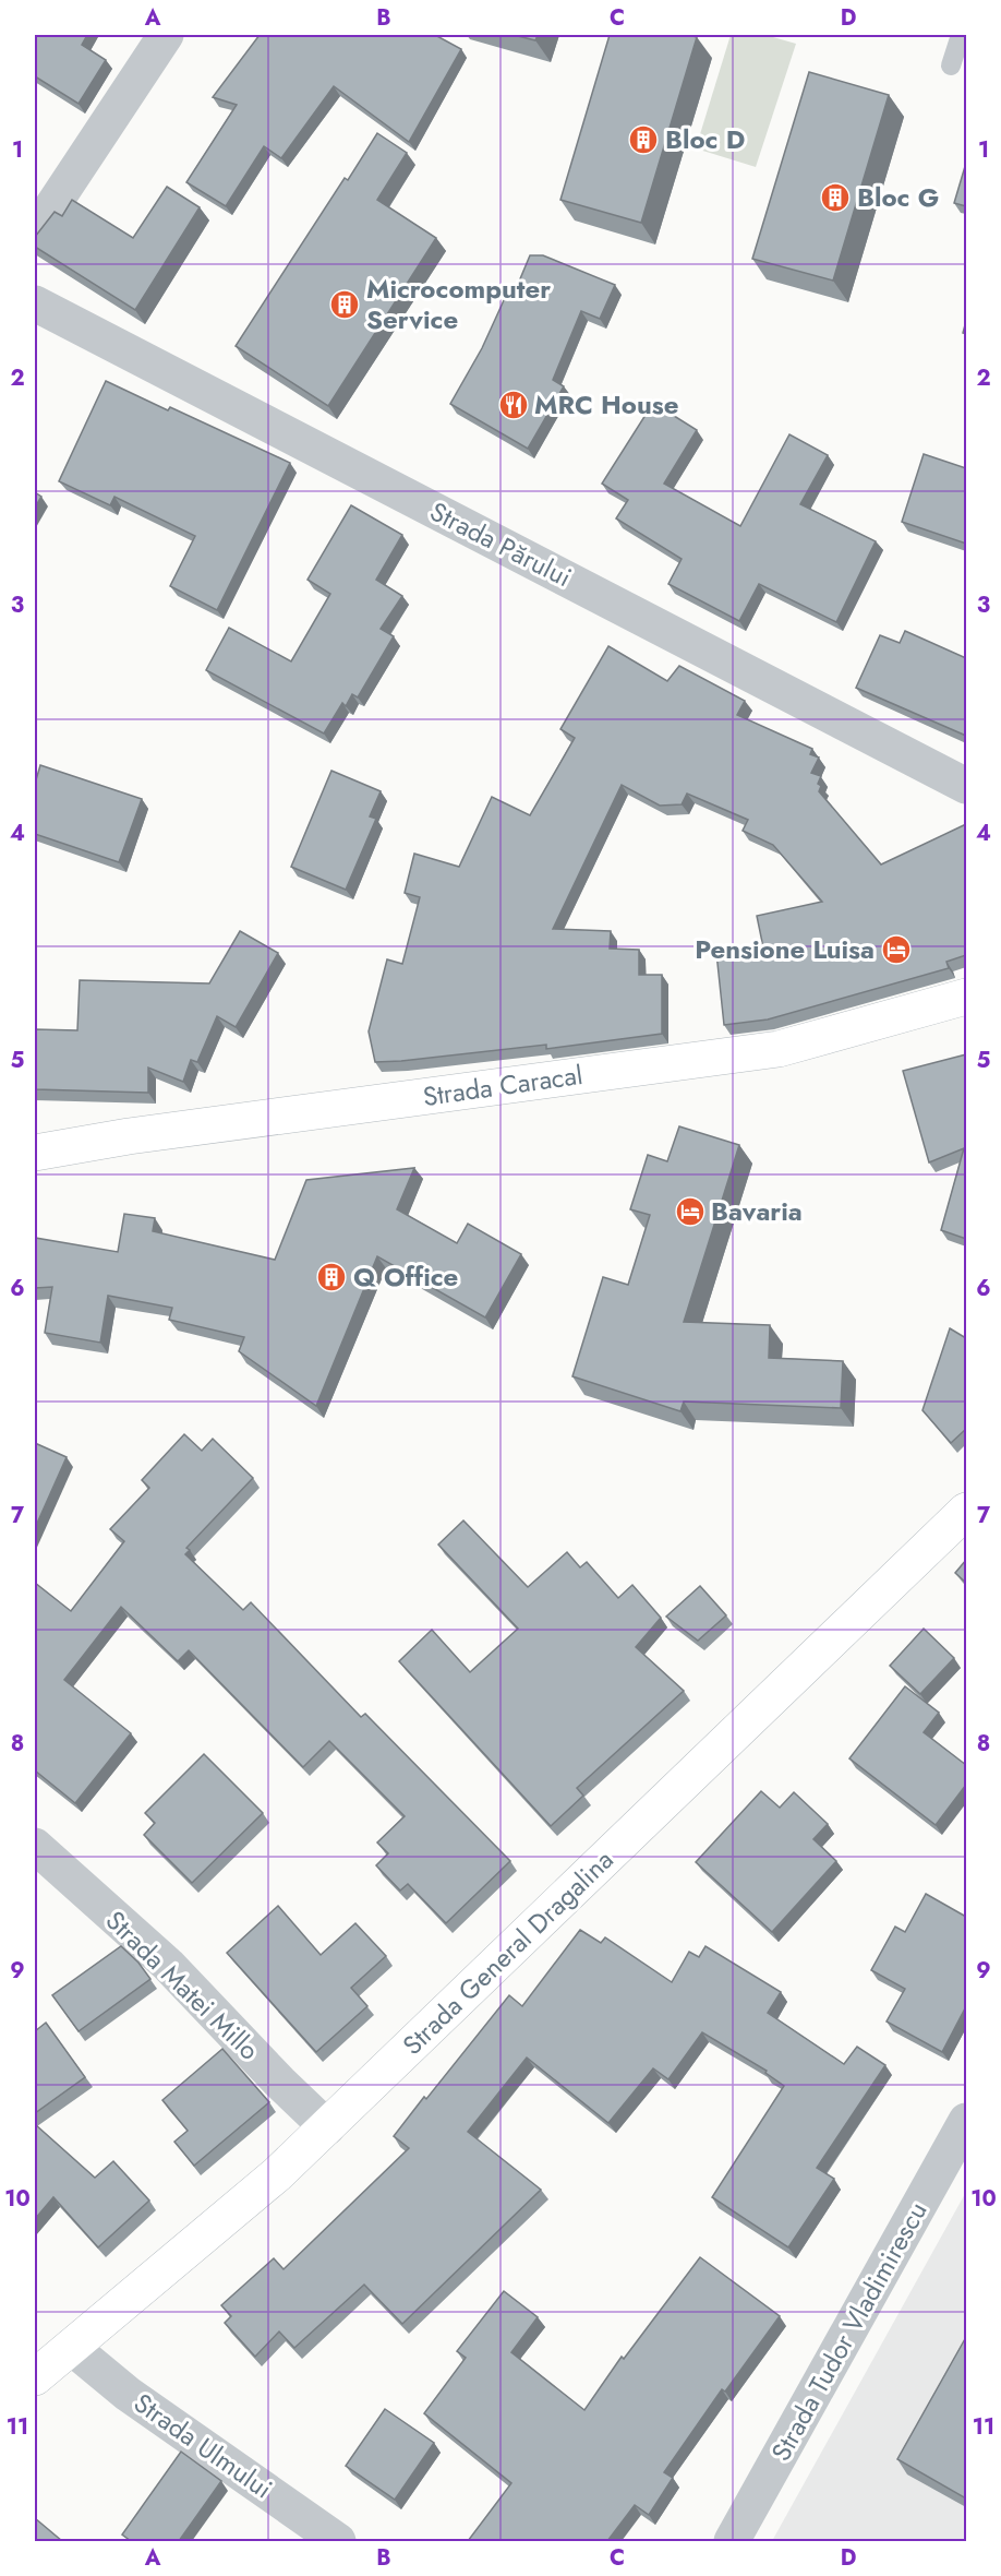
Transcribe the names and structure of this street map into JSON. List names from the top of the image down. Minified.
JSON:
{"streets":{"street":["Strada Părului","Strada Caracal","Strada General Dragalina","Strada Matei Millo","Strada Tudor Vladimirescu","Strada Ulmului"]},"crossings":[["Strada General Dragalina","Strada Matei Millo"],["Strada General Dragalina","Strada Ulmului"]],"places":{"building":["Bloc D","Bloc G","Microcomputer Service","Q Office"],"restaurant":["MRC House"],"hotel":["Pensione Luisa","Bavaria"]},"grid":{"columns":["A","B","C","D"],"rows":["1","2","3","4","5","6","7","8","9","10","11"]}}
